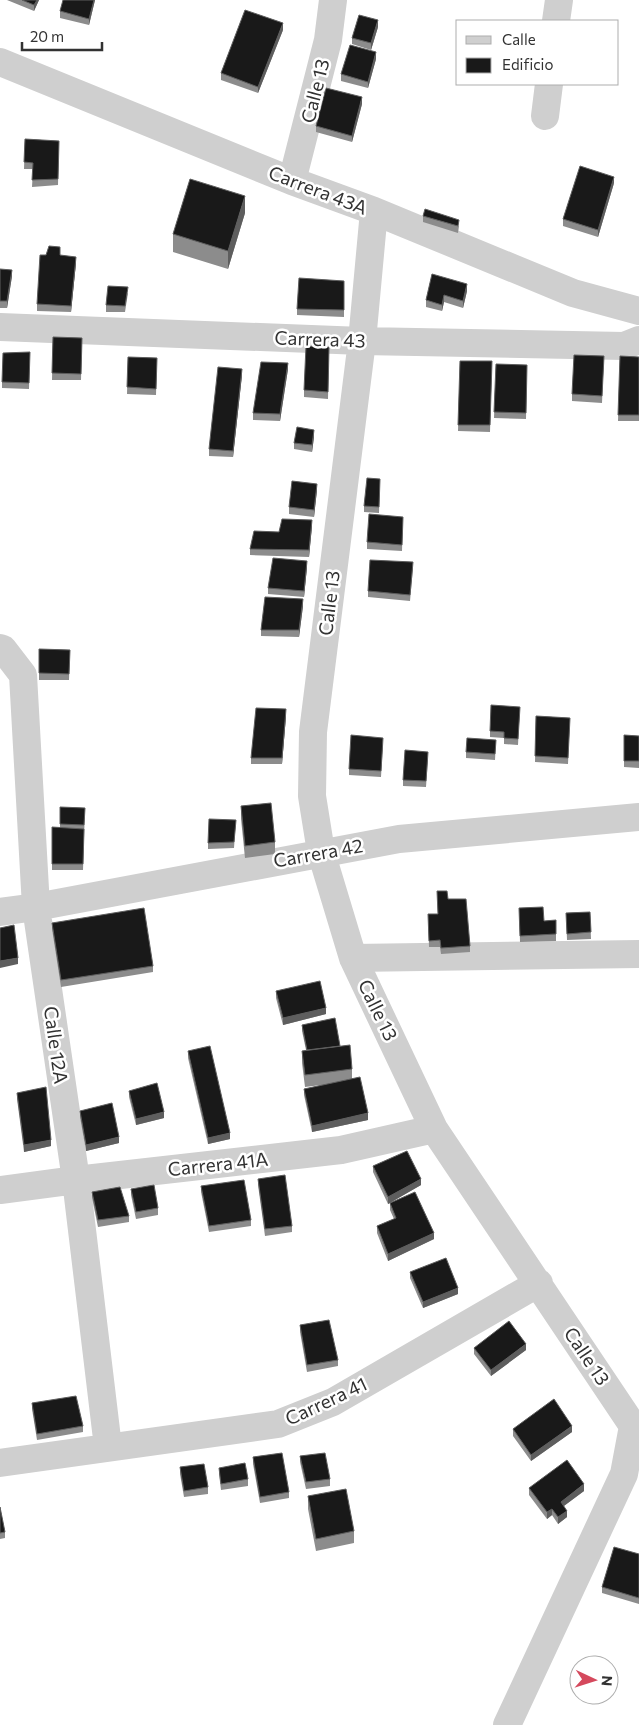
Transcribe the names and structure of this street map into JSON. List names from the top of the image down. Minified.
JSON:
{"streets":{"street":["Calle 13","Carrera 43A","Carrera 43","Carrera 42","Calle 12A","Carrera 41A","Carrera 41"]},"crossings":[["Calle 13","Carrera 43A"],["Calle 13","Carrera 43"],["Calle 13","Carrera 42"],["Calle 13","Carrera 41A"],["Calle 13","Carrera 41"],["Carrera 42","Calle 12A"],["Calle 12A","Carrera 41A"],["Calle 12A","Carrera 41"]],"legend":["Calle","Edificio"],"scale_bar":"20 m","north":"right"}
